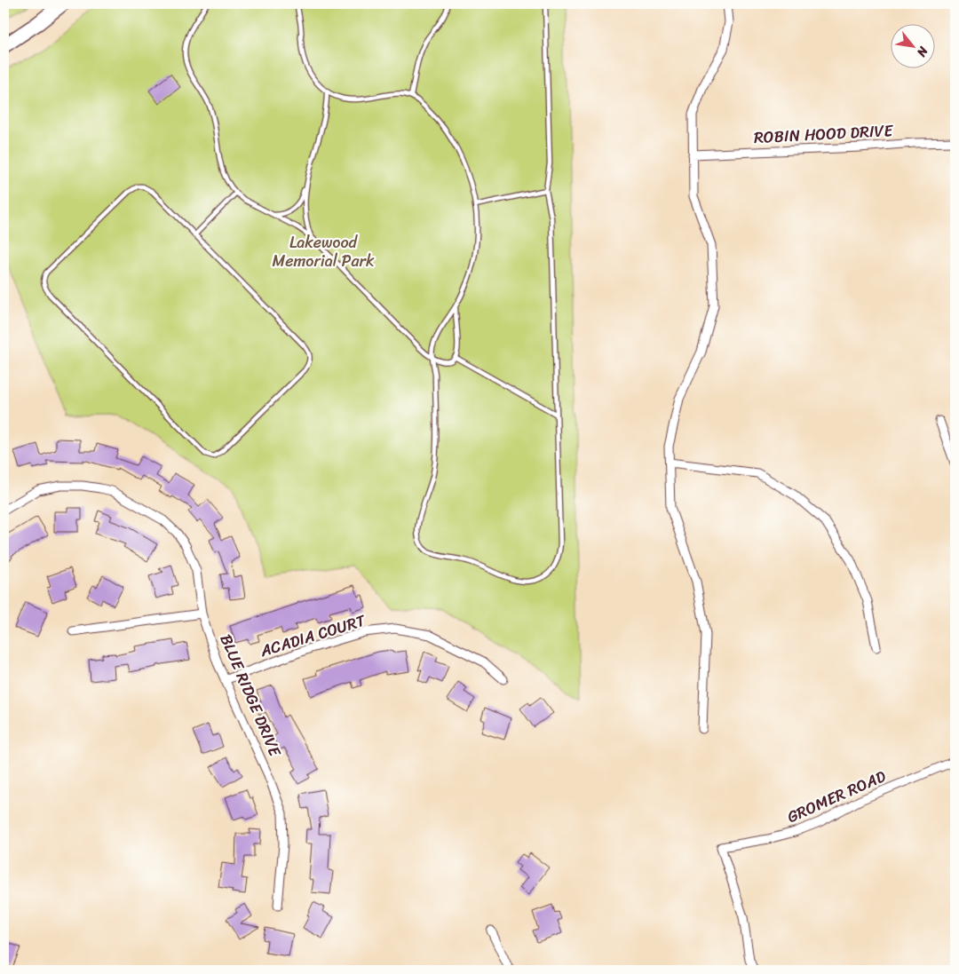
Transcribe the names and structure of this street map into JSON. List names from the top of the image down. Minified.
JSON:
{"streets":{"street":["ROBIN HOOD DRIVE","ACADIA COURT","BLUE RIDGE DRIVE","GROMER ROAD"]},"crossings":[["ACADIA COURT","BLUE RIDGE DRIVE"]],"parks":["Lakewood Memorial Park"],"north":"bottom right"}
